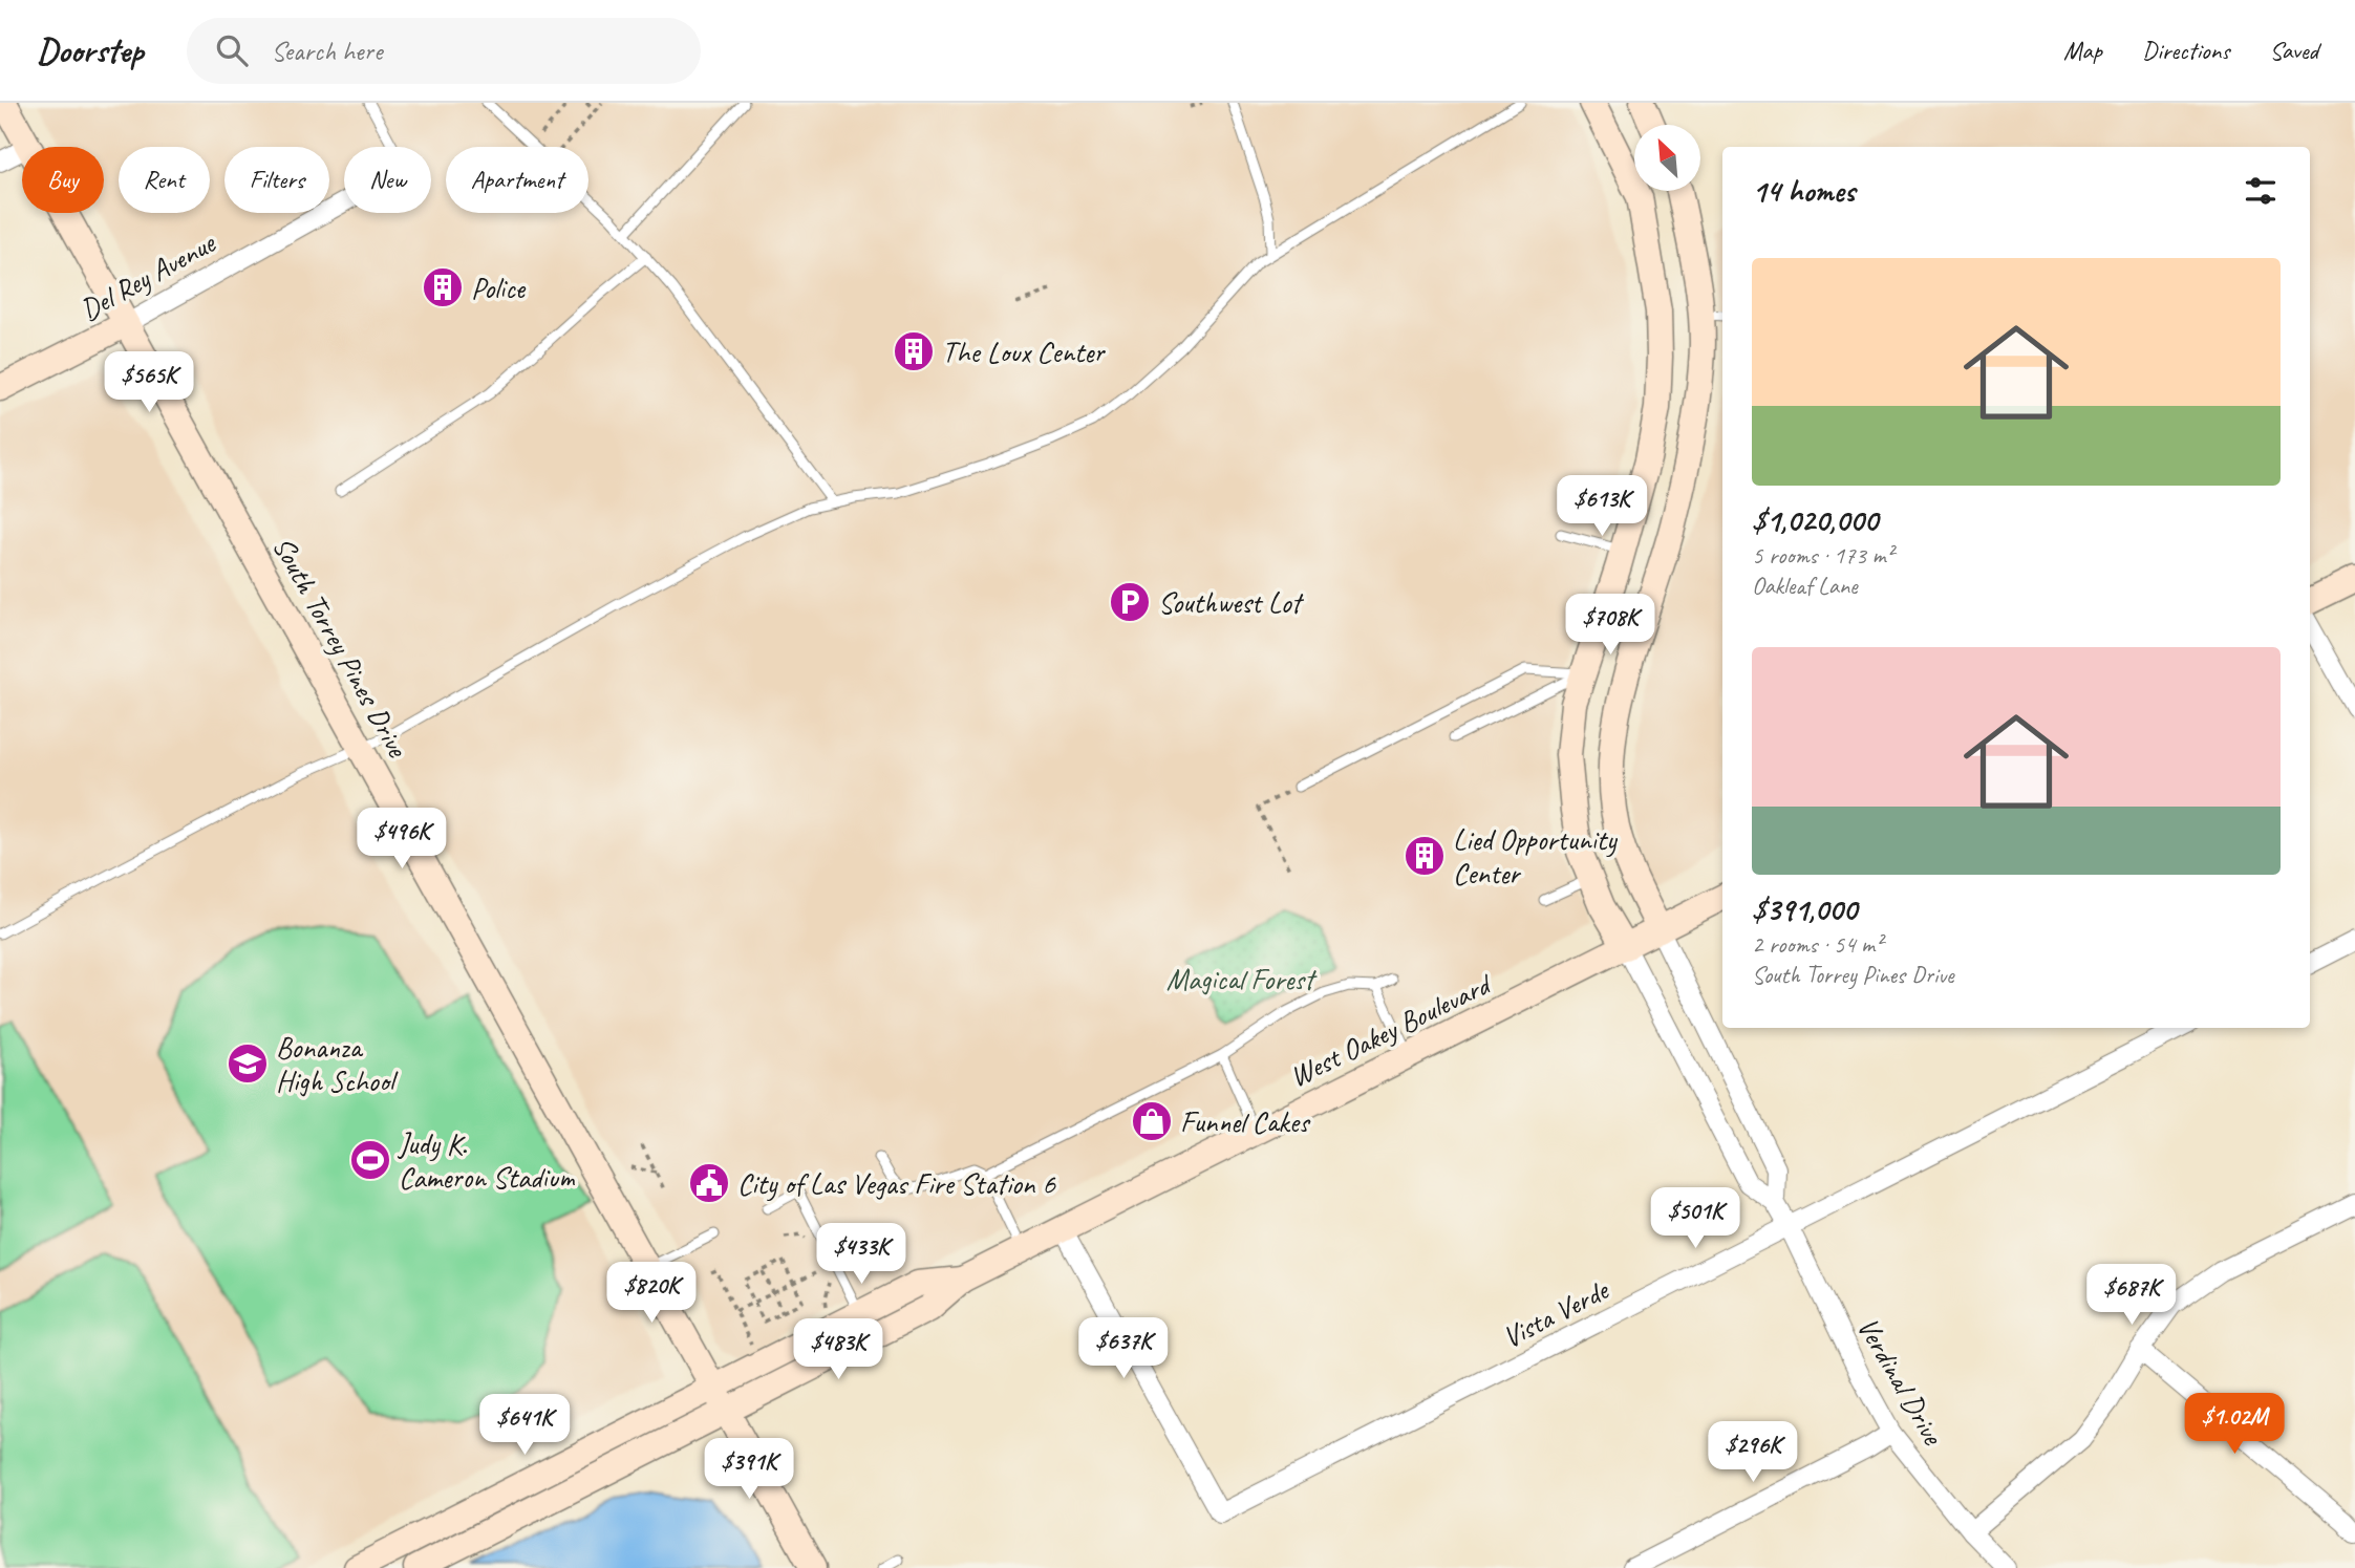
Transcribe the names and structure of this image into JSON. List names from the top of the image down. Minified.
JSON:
{"streets":{"main road":["Del Rey Avenue","South Torrey Pines Drive","West Oakey Boulevard"],"street":["Vista Verde","Verdinal Drive"]},"crossings":[["Del Rey Avenue","South Torrey Pines Drive"],["South Torrey Pines Drive","West Oakey Boulevard"],["West Oakey Boulevard","Vista Verde"],["West Oakey Boulevard","Verdinal Drive"],["Vista Verde","Verdinal Drive"]],"parks":["Magical Forest"],"places":{"building":["Police","The Loux Center","Lied Opportunity Center"],"parking":["Southwest Lot"],"school or university":["Bonanza High School"],"shop":["Funnel Cakes"],"sports":["Judy K. Cameron Stadium"],"public building":["City of Las Vegas Fire Station 6"]},"north":"top left","page":{"header":"Doorstep","search":"Search here","nav":["Map","Directions","Saved"],"chip":["Buy","Rent","Filters","New","Apartment"],"heading":"14 homes","list":[{"name":"$1,020,000","note":"5 rooms · 173 m² · Oakleaf Lane"},{"name":"$391,000","note":"2 rooms · 54 m² · South Torrey Pines Drive"}],"price":["$565K","$613K","$708K","$496K","$501K","$433K","$820K","$687K","$637K","$483K","$1.02M","$641K","$296K","$391K"]}}
